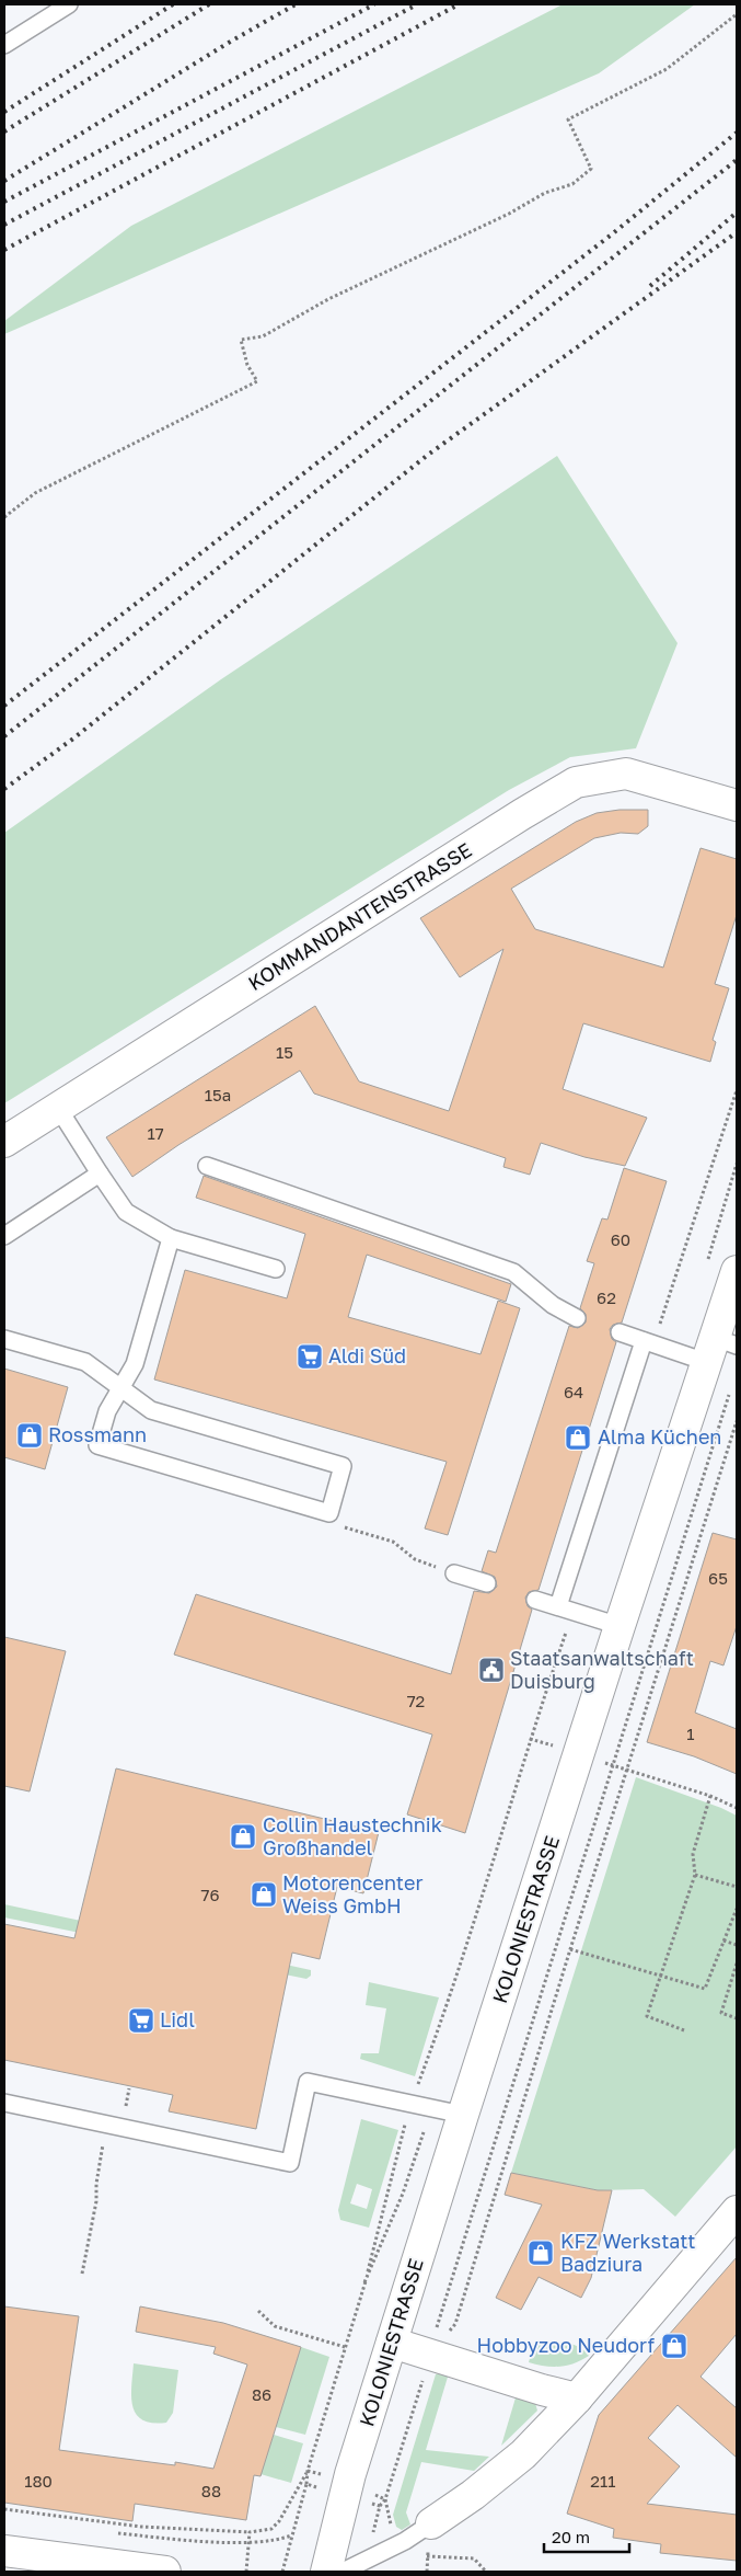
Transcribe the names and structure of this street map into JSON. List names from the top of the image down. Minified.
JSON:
{"streets":{"street":["KOMMANDANTENSTRASSE","KOLONIESTRASSE"]},"places":{"supermarket":["Aldi Süd","Lidl"],"shop":["Rossmann","Alma Küchen","Collin Haustechnik Großhandel","Motorencenter Weiss GmbH","KFZ Werkstatt Badziura","Hobbyzoo Neudorf"],"public building":["Staatsanwaltschaft Duisburg"]},"house_numbers":["15","15a","17","60","62","64","65","72","1","76","86","180","211","88"],"scale_bar":"20 m"}
